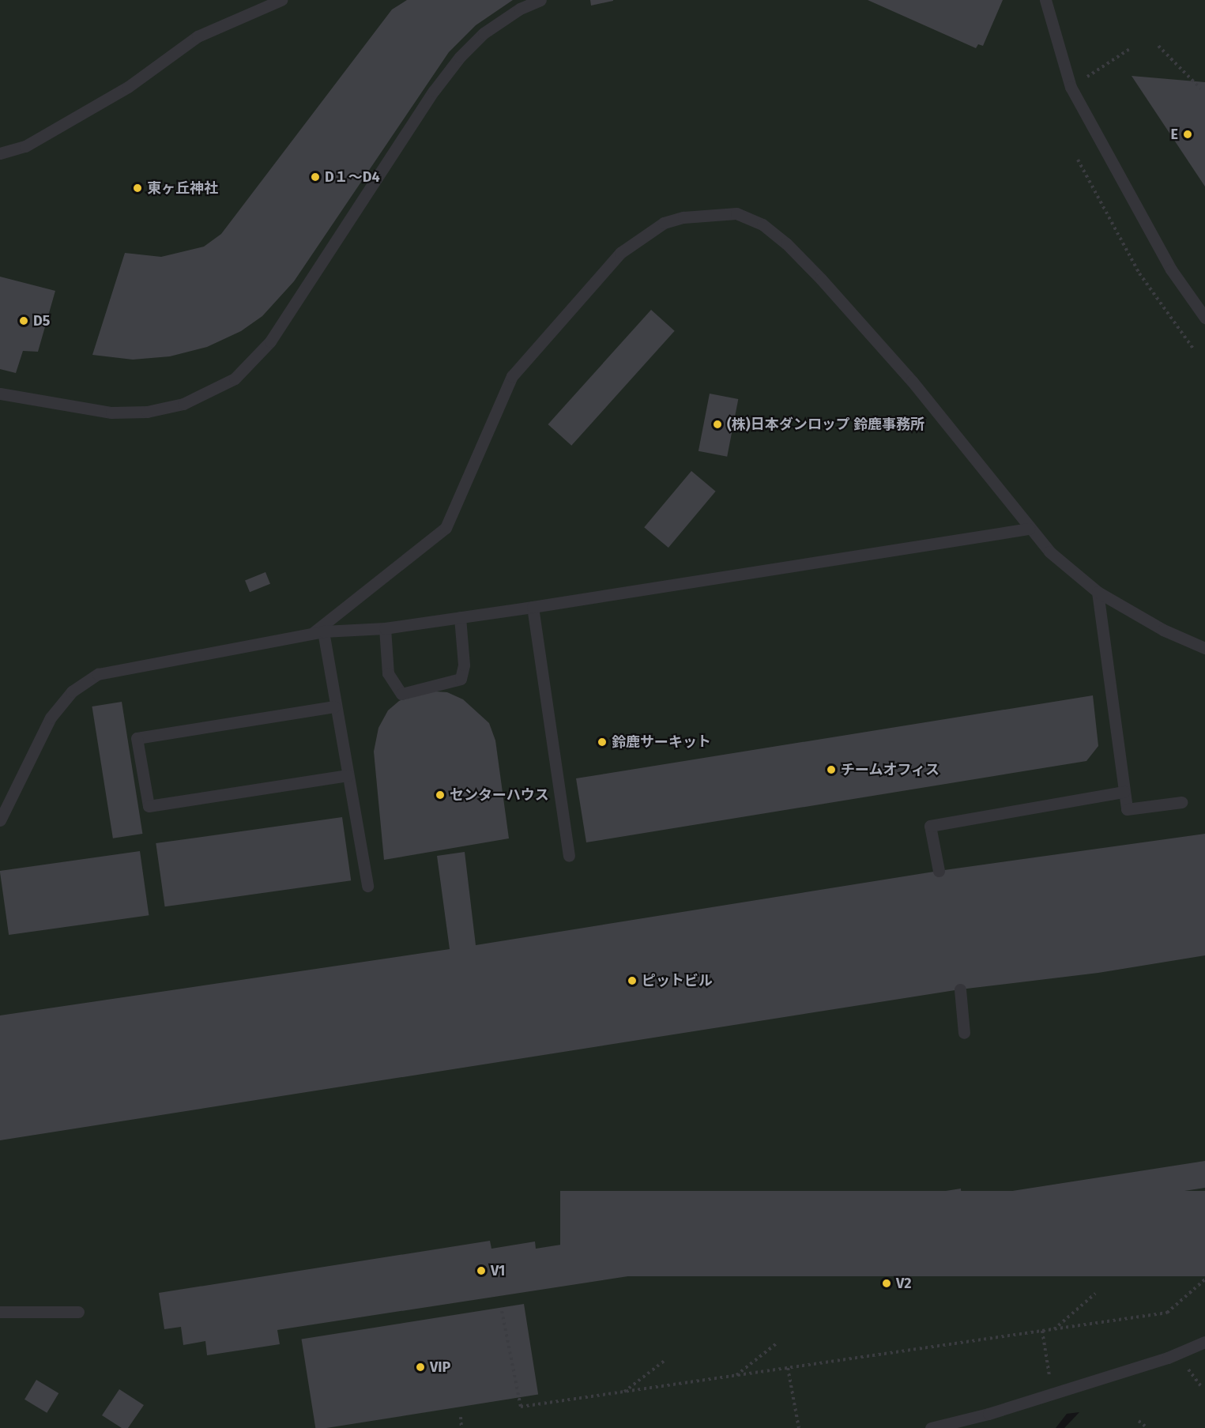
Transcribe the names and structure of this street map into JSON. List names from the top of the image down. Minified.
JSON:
{"places":["E","D１～D4","東ヶ丘神社","D5","(株)日本ダンロップ 鈴鹿事務所","鈴鹿サーキット","チームオフィス","センターハウス","ピットビル","V1","V2","VIP"]}
